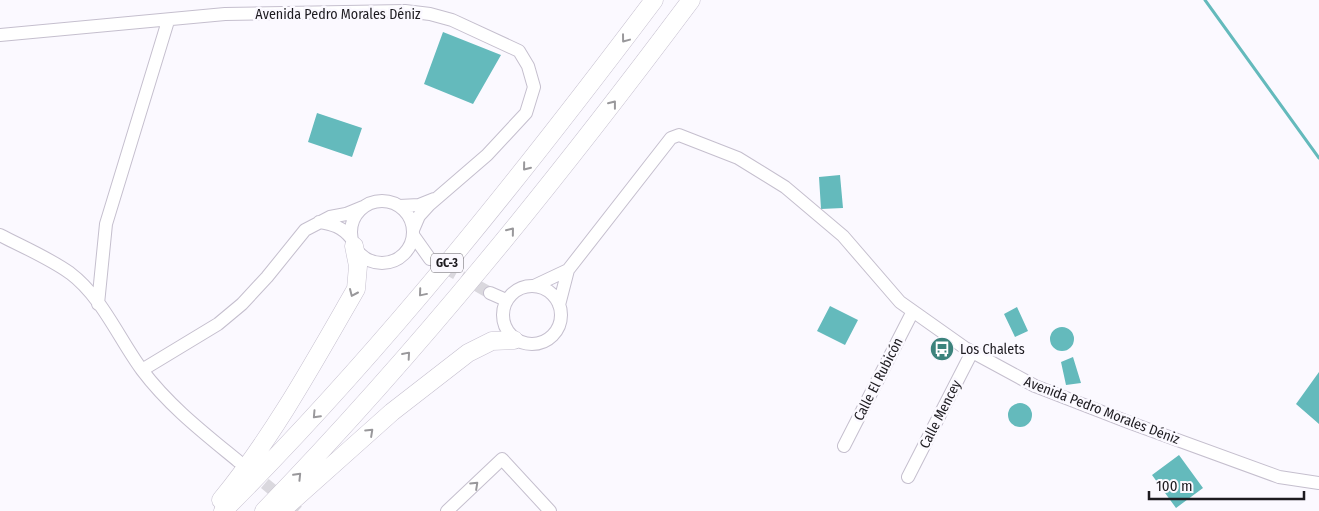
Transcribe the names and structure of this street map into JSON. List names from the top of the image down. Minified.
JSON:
{"streets":{"highway":["GC-3"],"street":["Avenida Pedro Morales Déniz","Calle El Rubicón","Calle Mencey"]},"crossings":[["Avenida Pedro Morales Déniz","Calle El Rubicón"],["Avenida Pedro Morales Déniz","Calle Mencey"]],"places":{"bus stop":["Los Chalets"]},"scale_bar":"100 m"}
